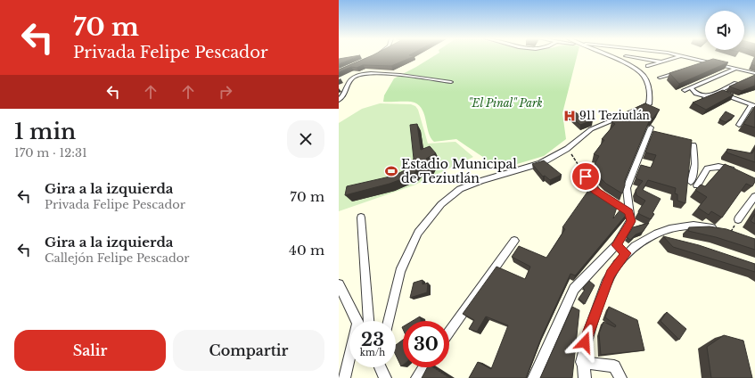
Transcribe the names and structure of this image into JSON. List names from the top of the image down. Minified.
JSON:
{"parks":["\"El Pinal\" Park"],"places":{"hospital":["911 Teziutlán"],"sports":["Estadio Municipal de Teziutlán"]},"page":{"turn":["70 m","Privada Felipe Pescador"],"heading":["1 min","170 m · 12:31"],"list":[{"name":"Gira a la izquierda","note":"Privada Felipe Pescador","value":"70 m"},{"name":"Gira a la izquierda","note":"Callejón Felipe Pescador","value":"40 m"}],"speed":"23 km/h","limit":"30","buttons":["Salir","Compartir"]}}
